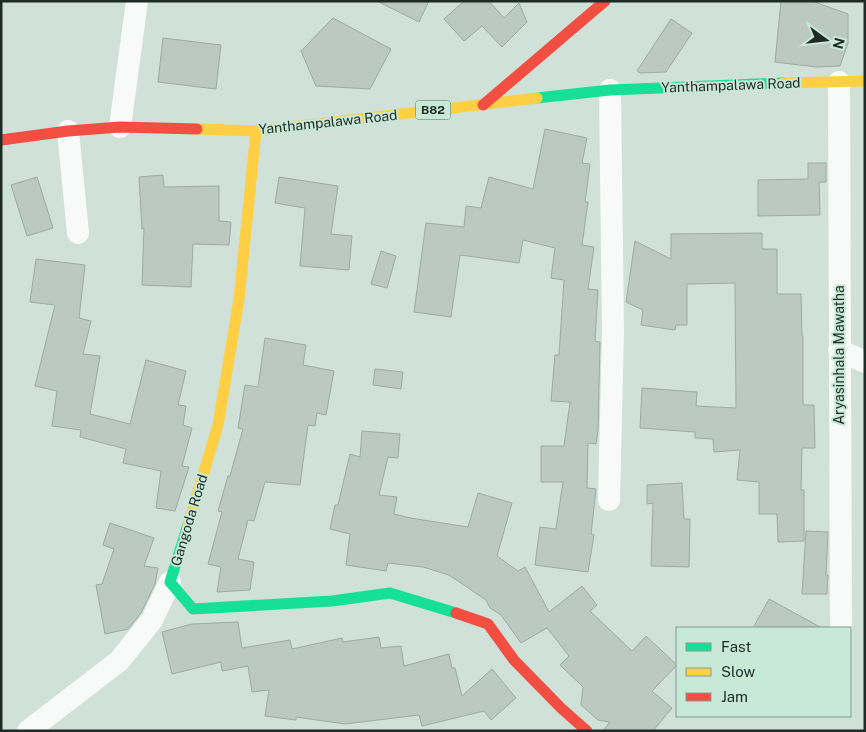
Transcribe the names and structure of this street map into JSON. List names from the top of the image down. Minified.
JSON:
{"streets":{"street":["Yanthampalawa Road","B82","Aryasinhala Mawatha","Gangoda Road"]},"crossings":[["Yanthampalawa Road","Aryasinhala Mawatha"],["Yanthampalawa Road","Gangoda Road"]],"legend":["Fast","Slow","Jam"],"north":"right"}
